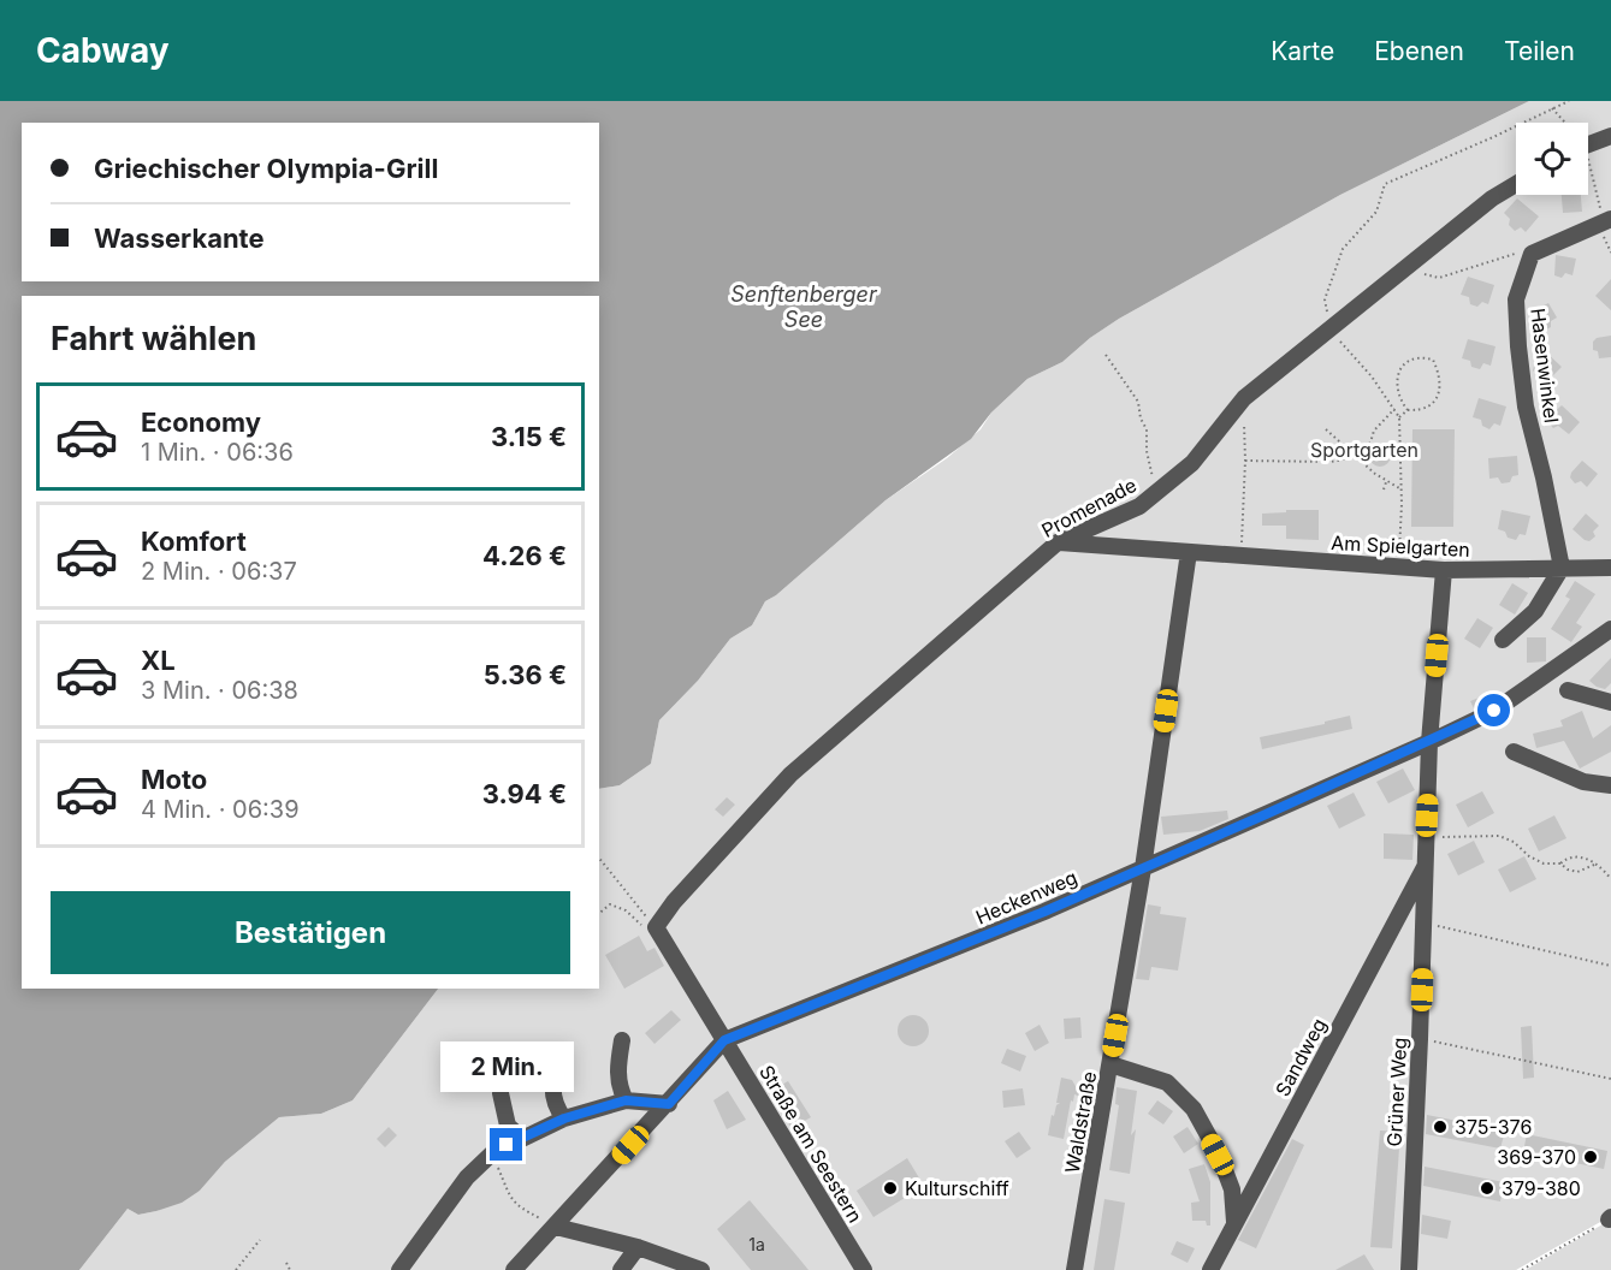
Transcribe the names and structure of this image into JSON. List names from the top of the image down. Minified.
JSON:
{"streets":{"street":["Hasenwinkel","Promenade","Am Spielgarten","Heckenweg","Sandweg","Grüner Weg","Waldstraße","Straße am Seestern"]},"crossings":[["Hasenwinkel","Am Spielgarten"],["Promenade","Am Spielgarten"],["Promenade","Straße am Seestern"],["Am Spielgarten","Grüner Weg"],["Am Spielgarten","Waldstraße"],["Heckenweg","Grüner Weg"],["Heckenweg","Waldstraße"],["Heckenweg","Straße am Seestern"],["Sandweg","Grüner Weg"]],"water":["Senftenberger See"],"parks":["Sportgarten"],"places":["375-376","369-370","Kulturschiff","379-380"],"house_numbers":["1a"],"page":{"header":"Cabway","nav":["Karte","Ebenen","Teilen"],"banner":["Griechischer Olympia-Grill","Wasserkante"],"heading":"Fahrt wählen","list":[{"name":"Economy","note":"1 Min. · 06:36","value":"3.15 €"},{"name":"Komfort","note":"2 Min. · 06:37","value":"4.26 €"},{"name":"XL","note":"3 Min. · 06:38","value":"5.36 €"},{"name":"Moto","note":"4 Min. · 06:39","value":"3.94 €"}],"buttons":"Bestätigen","bubble":"2 Min."}}
